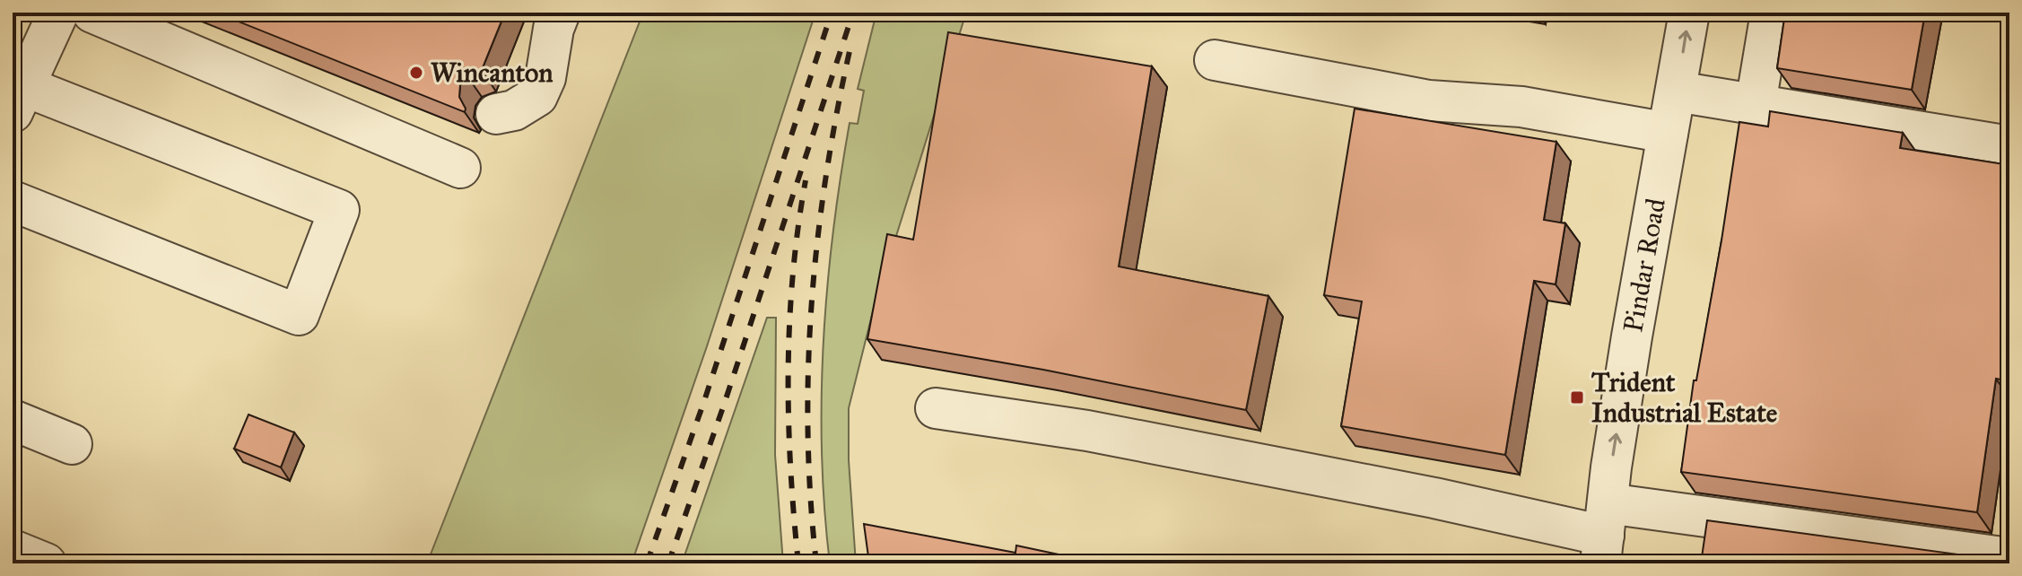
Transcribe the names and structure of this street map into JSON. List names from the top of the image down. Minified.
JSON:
{"streets":{"street":["Pindar Road"]},"one_way":["Pindar Road"],"places":{"other":["Wincanton"],"transit":["Trident Industrial Estate"]}}
